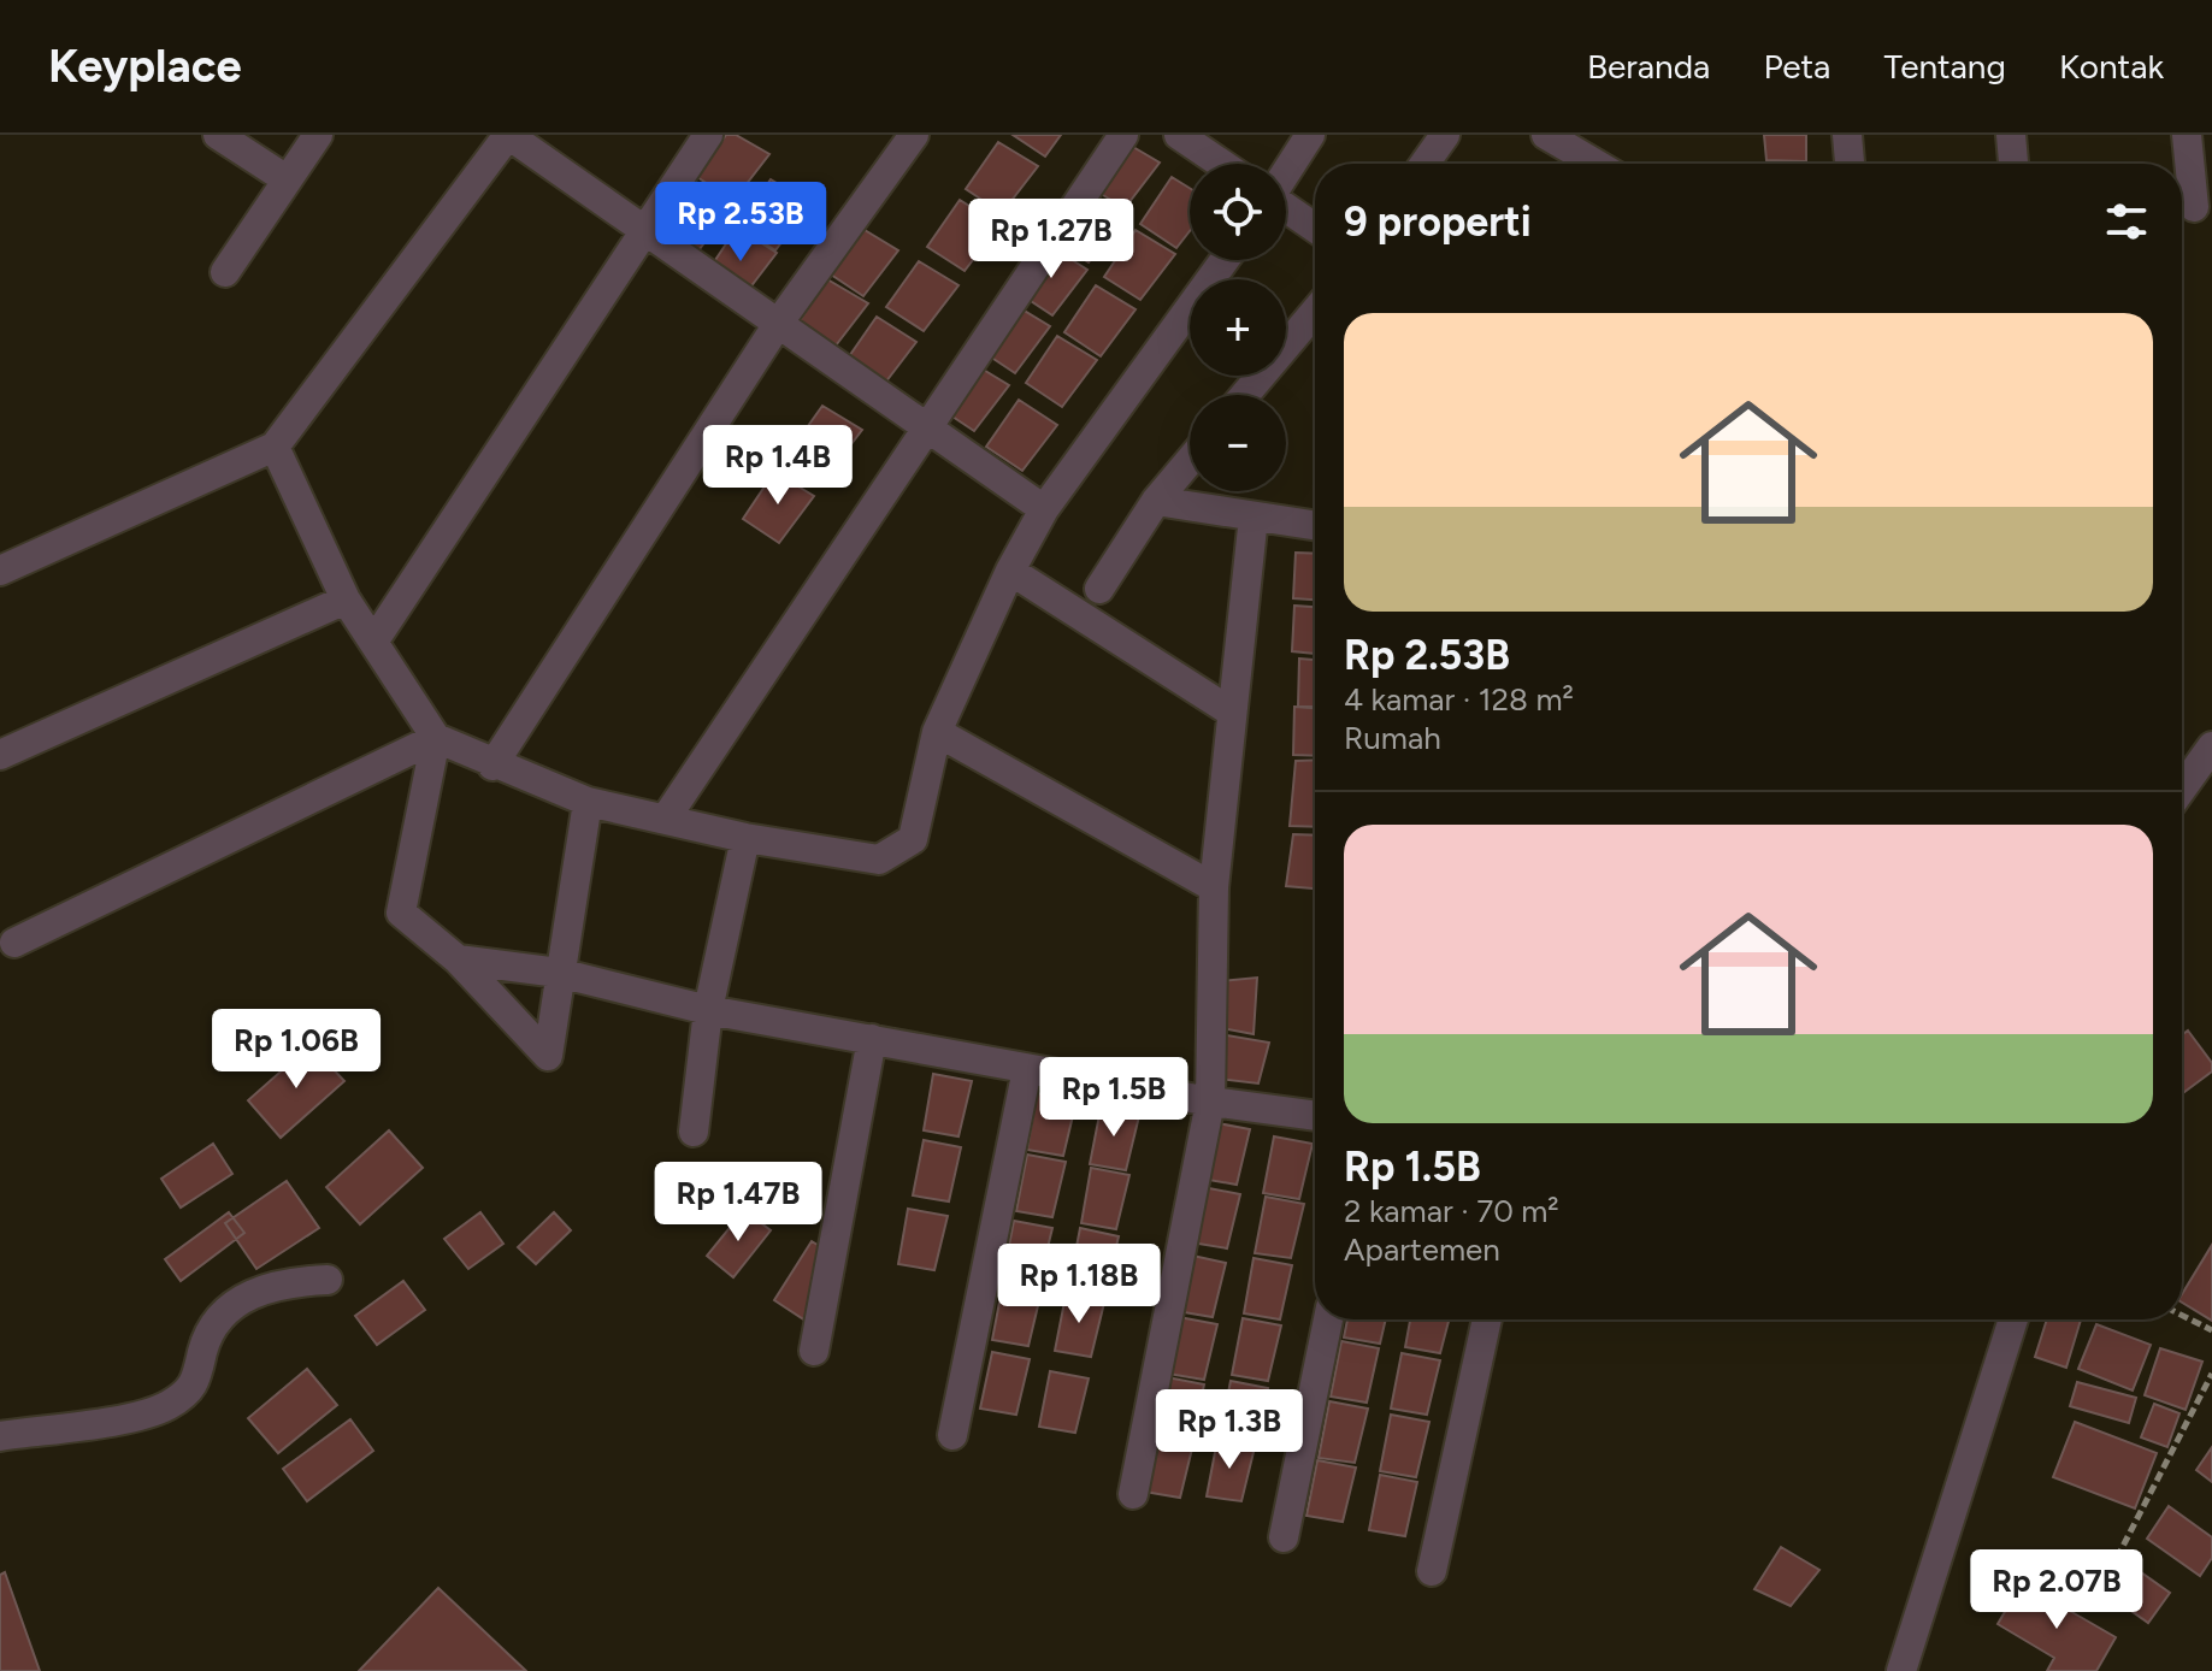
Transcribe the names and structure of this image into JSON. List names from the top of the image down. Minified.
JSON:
{"page":{"header":"Keyplace","nav":["Beranda","Peta","Tentang","Kontak"],"map_buttons":["+","−"],"heading":"9 properti","price":["Rp 2.53B","Rp 1.27B","Rp 1.4B","Rp 1.06B","Rp 1.5B","Rp 1.47B","Rp 1.18B","Rp 1.3B","Rp 2.07B"],"list":[{"name":"Rp 2.53B","note":"4 kamar · 128 m² · Rumah"},{"name":"Rp 1.5B","note":"2 kamar · 70 m² · Apartemen"}]}}
